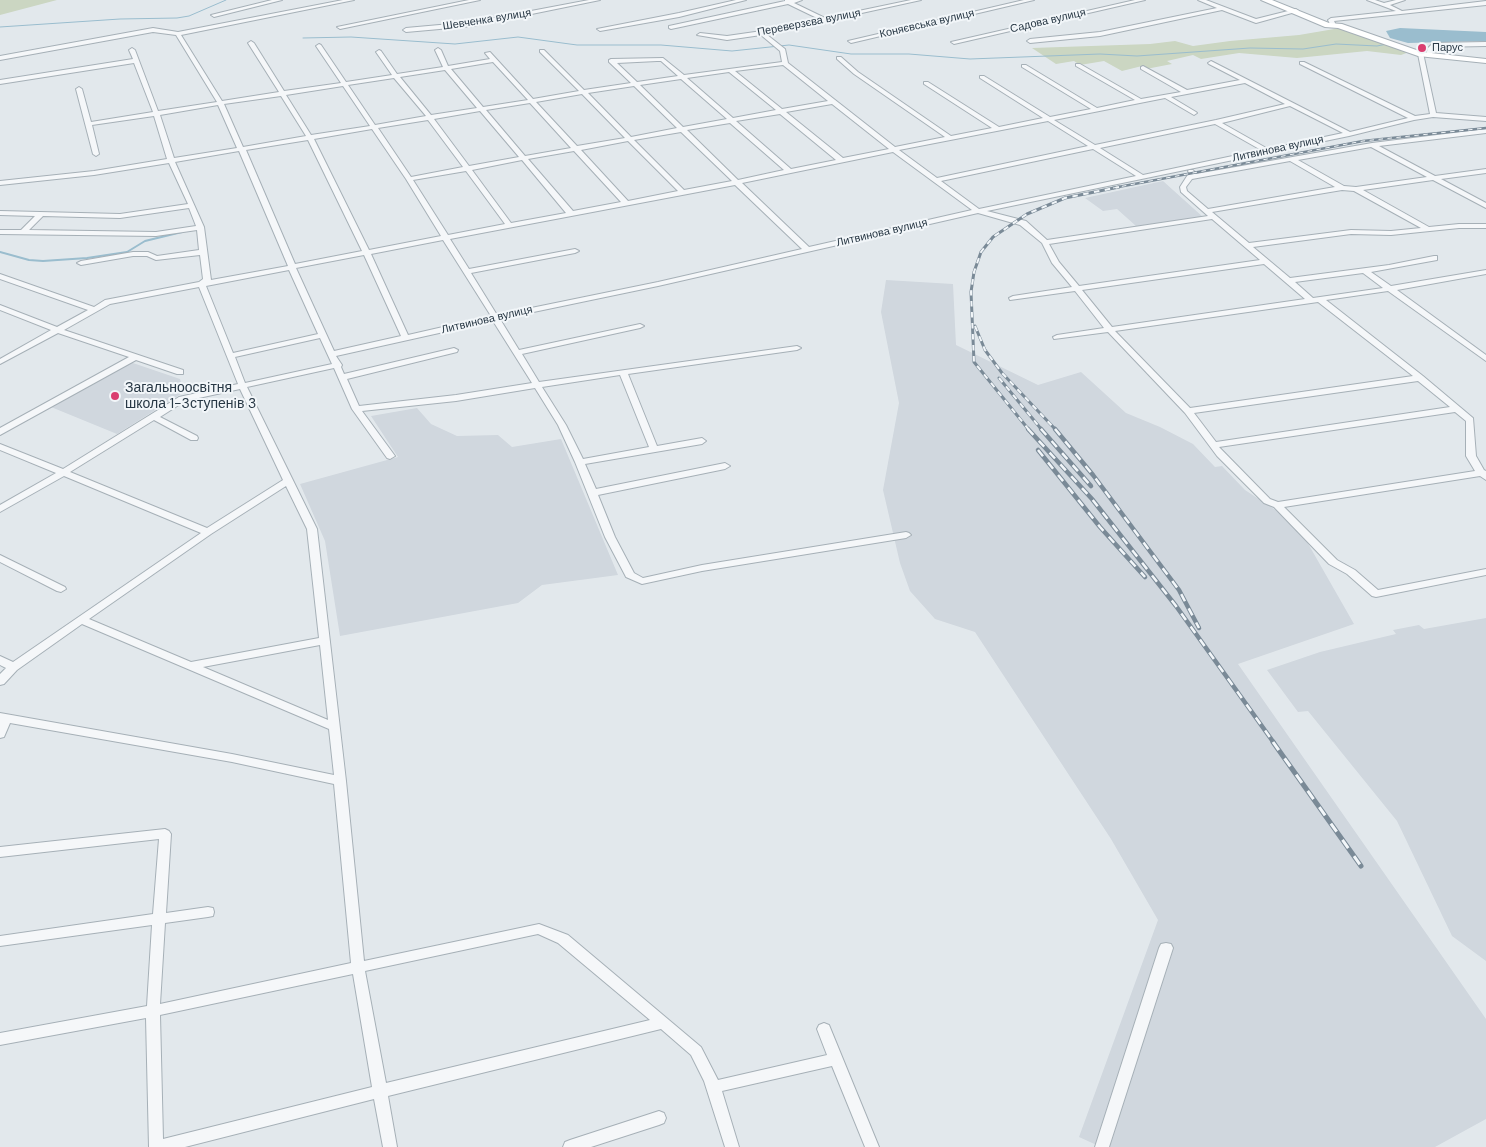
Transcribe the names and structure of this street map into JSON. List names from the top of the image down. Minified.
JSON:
{"streets":{"street":["Шевченка вулиця","Садова вулиця","Переверзєва вулиця","Коняєвська вулиця","Литвинова вулиця"]},"places":["Парус","Загальноосвiтня школа 1-3ступенiв 3"]}
